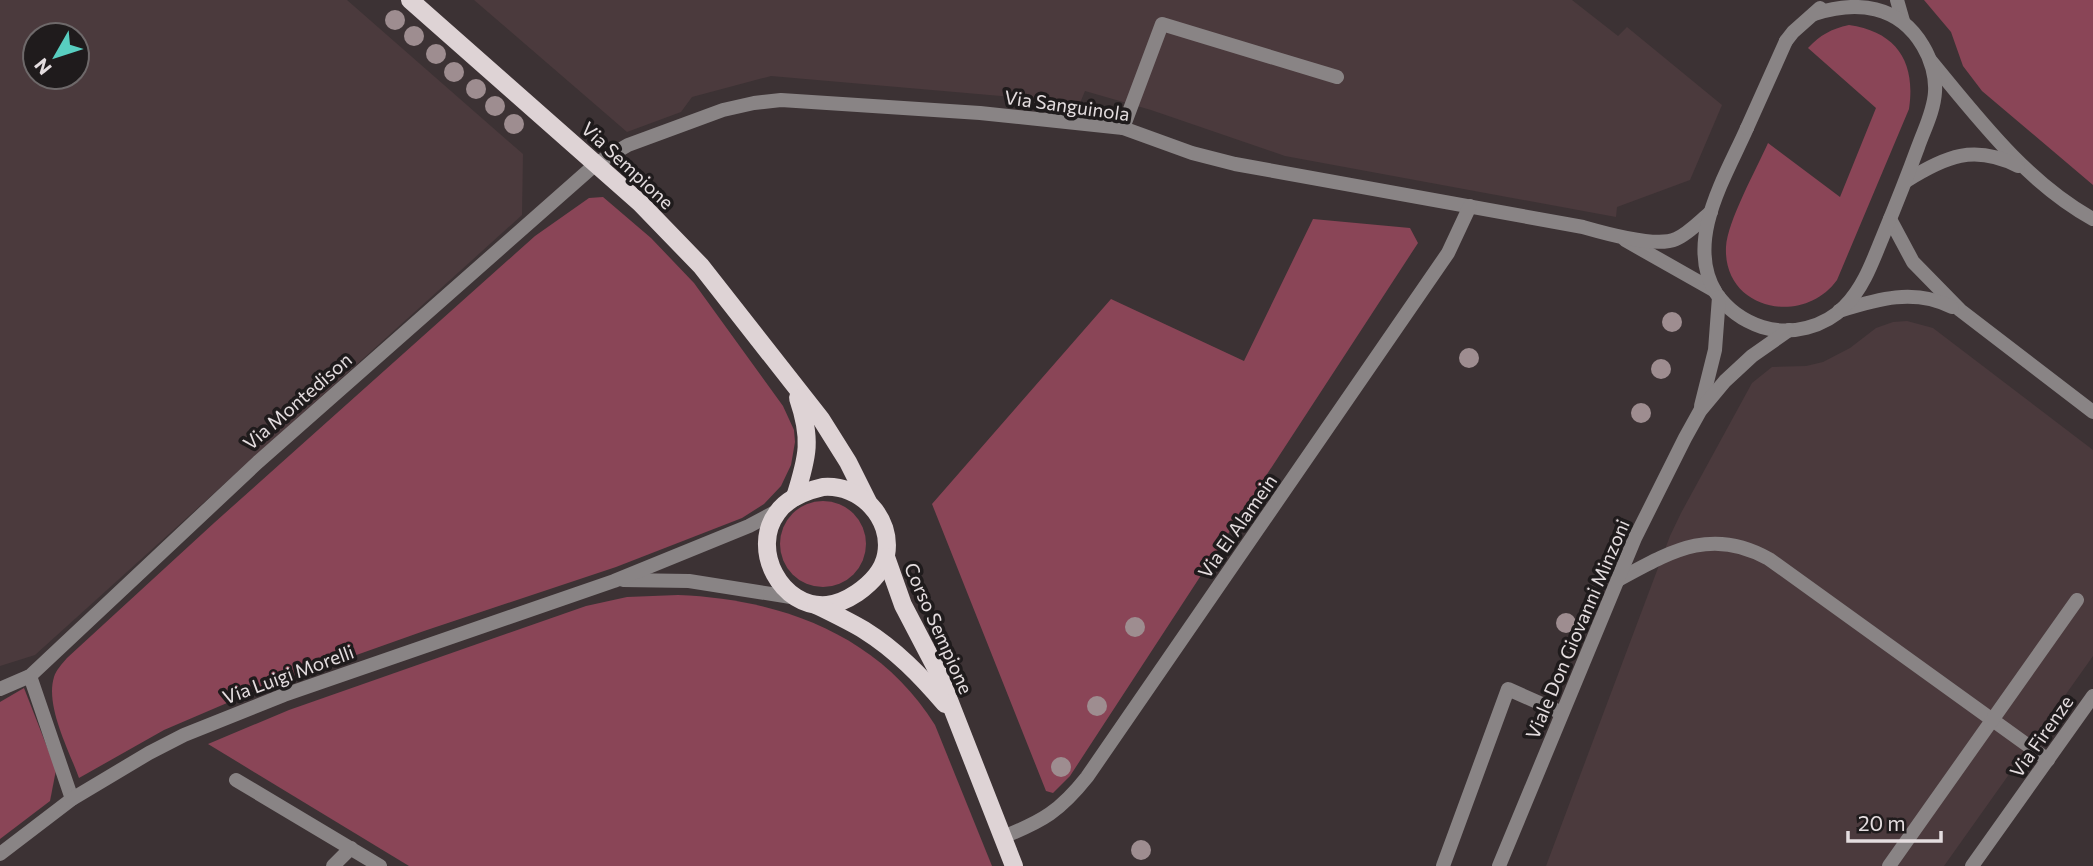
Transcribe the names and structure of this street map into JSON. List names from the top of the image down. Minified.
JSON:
{"streets":{"main road":["Via Sempione","Corso Sempione"],"street":["Via Sanguinola","Via Montedison","Via El Alamein","Viale Don Giovanni Minzoni","Via Luigi Morelli","Via Firenze"]},"crossings":[["Via Sanguinola","Via Sempione"],["Via Sanguinola","Via Montedison"],["Via Sanguinola","Via El Alamein"],["Via Sanguinola","Viale Don Giovanni Minzoni"],["Via Sempione","Via Montedison"],["Via Sempione","Corso Sempione"],["Via Sempione","Via Luigi Morelli"],["Via El Alamein","Corso Sempione"],["Corso Sempione","Via Luigi Morelli"]],"scale_bar":"20 m","north":"bottom left"}
